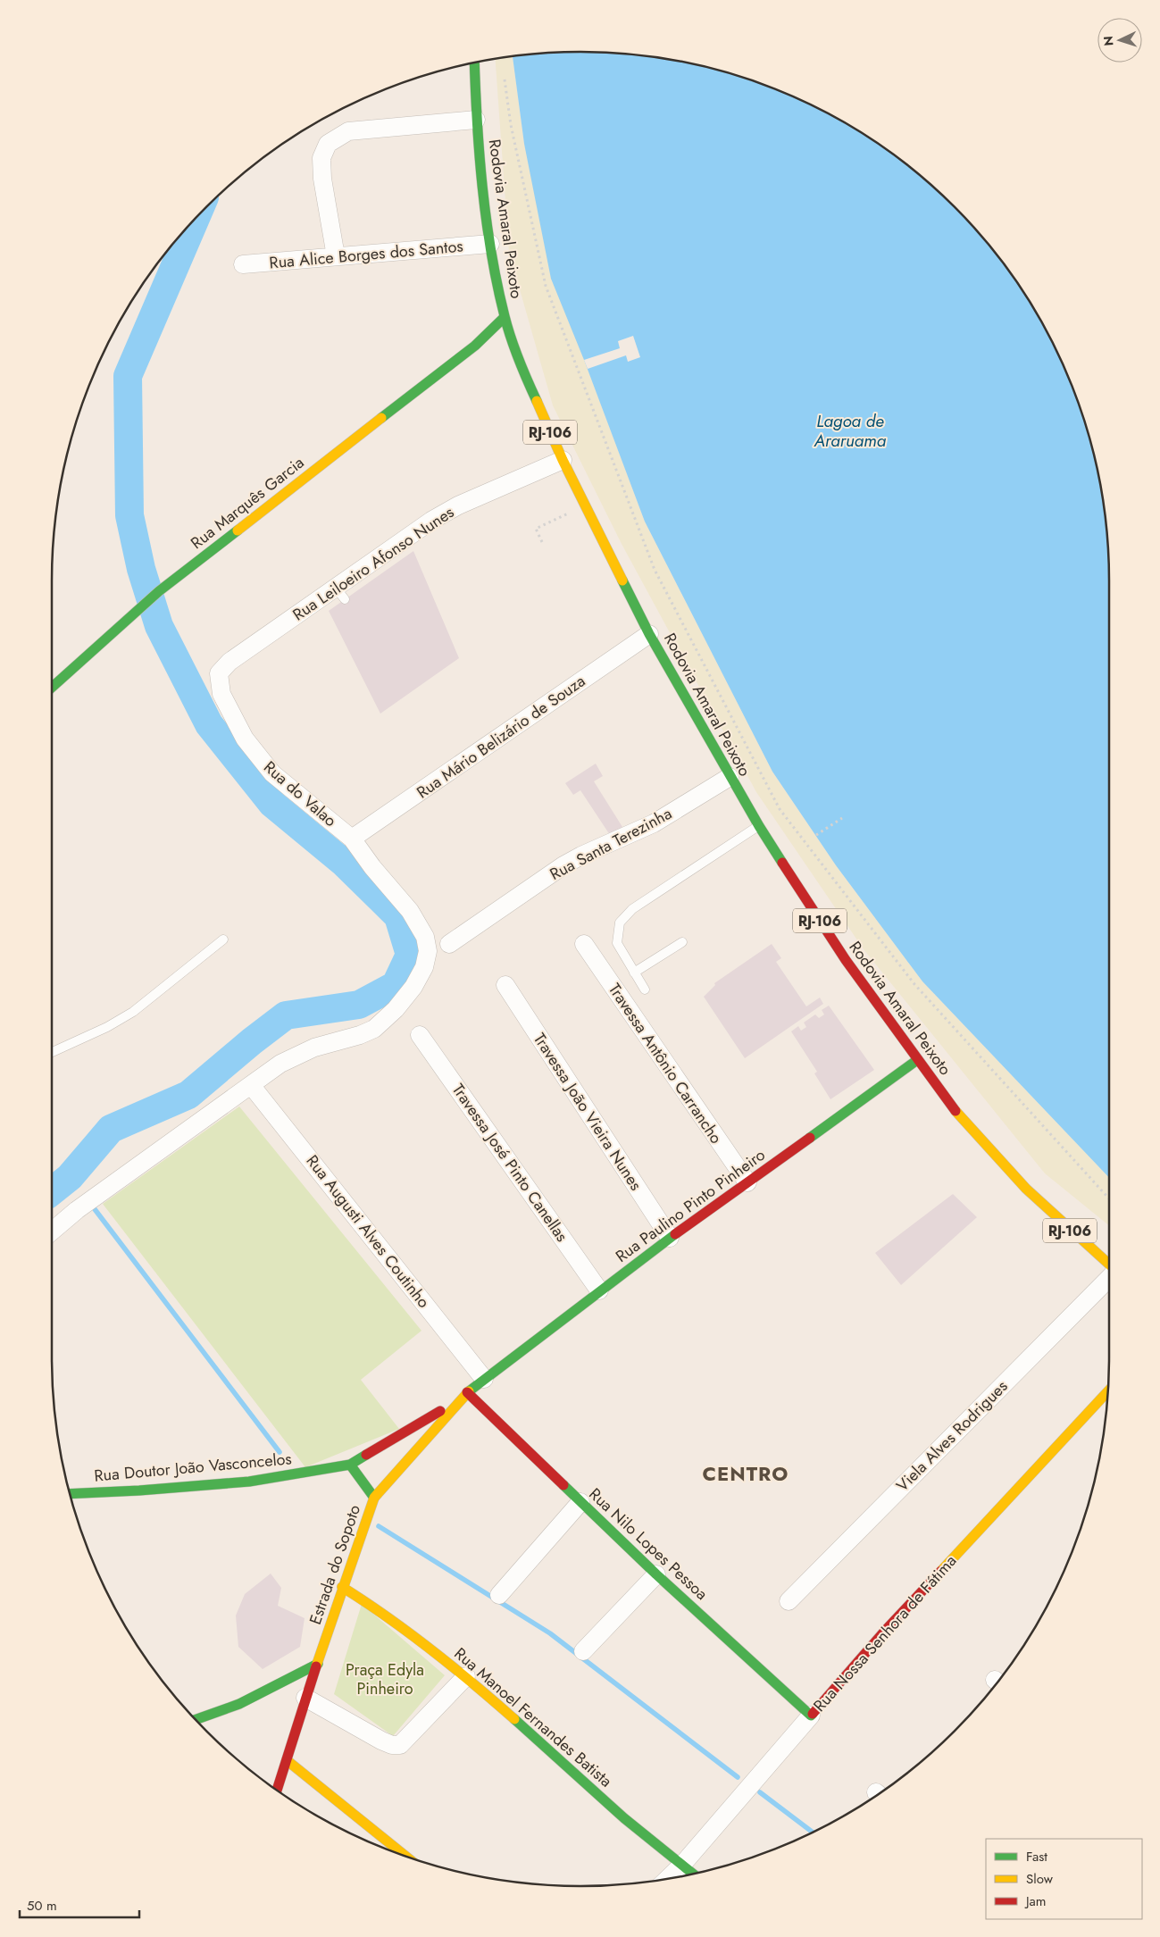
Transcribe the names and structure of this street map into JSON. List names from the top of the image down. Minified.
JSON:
{"streets":{"main road":["Rodovia Amaral Peixoto","RJ-106","Rua Marquês Garcia","Rua Paulino Pinto Pinheiro","Rua Doutor João Vasconcelos","Rua Nilo Lopes Pessoa","Estrada do Sopoto","Rua Nossa Senhora de Fátima","Rua Manoel Fernandes Batista"],"street":["Rua Alice Borges dos Santos","Rua Leiloeiro Afonso Nunes","Rua Mário Belizário de Souza","Rua do Valao","Rua Santa Terezinha","Travessa Antônio Carrancho","Travessa João Vieira Nunes","Travessa José Pinto Canellas","Rua Augusti Alves Coutinho","Viela Alves Rodrigues"]},"crossings":[["Rodovia Amaral Peixoto","Rua Alice Borges dos Santos"],["Rodovia Amaral Peixoto","Rua Marquês Garcia"],["Rodovia Amaral Peixoto","Rua Leiloeiro Afonso Nunes"],["Rodovia Amaral Peixoto","Rua Mário Belizário de Souza"],["Rodovia Amaral Peixoto","Rua Santa Terezinha"],["Rodovia Amaral Peixoto","Rua Paulino Pinto Pinheiro"],["Rua Leiloeiro Afonso Nunes","Rua do Valao"],["Rua Mário Belizário de Souza","Rua do Valao"],["Rua do Valao","Rua Augusti Alves Coutinho"],["Travessa Antônio Carrancho","Rua Paulino Pinto Pinheiro"],["Travessa João Vieira Nunes","Rua Paulino Pinto Pinheiro"],["Travessa José Pinto Canellas","Rua Paulino Pinto Pinheiro"],["Rua Paulino Pinto Pinheiro","Rua Augusti Alves Coutinho"],["Rua Paulino Pinto Pinheiro","Estrada do Sopoto"],["Rua Augusti Alves Coutinho","Estrada do Sopoto"],["Rua Nilo Lopes Pessoa","Estrada do Sopoto"],["Rua Nilo Lopes Pessoa","Rua Nossa Senhora de Fátima"],["Estrada do Sopoto","Rua Manoel Fernandes Batista"],["Rua Nossa Senhora de Fátima","Rua Manoel Fernandes Batista"]],"districts":["CENTRO"],"water":["Lagoa de Araruama"],"parks":["Praça Edyla Pinheiro"],"legend":["Fast","Slow","Jam"],"scale_bar":"50 m","north":"left"}
